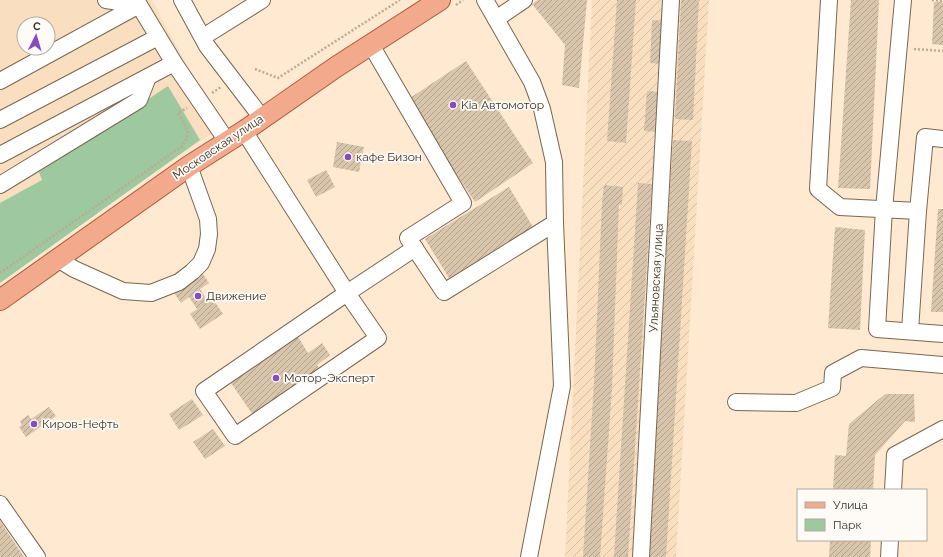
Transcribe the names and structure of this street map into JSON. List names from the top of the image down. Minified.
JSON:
{"streets":{"main road":["Московская улица"],"street":["Ульяновская улица"]},"places":["Kia Автомотор","кафе Бизон","Движение","Мотор-Эксперт","Киров-Нефть"],"legend":["Улица","Парк"],"north":"top"}
